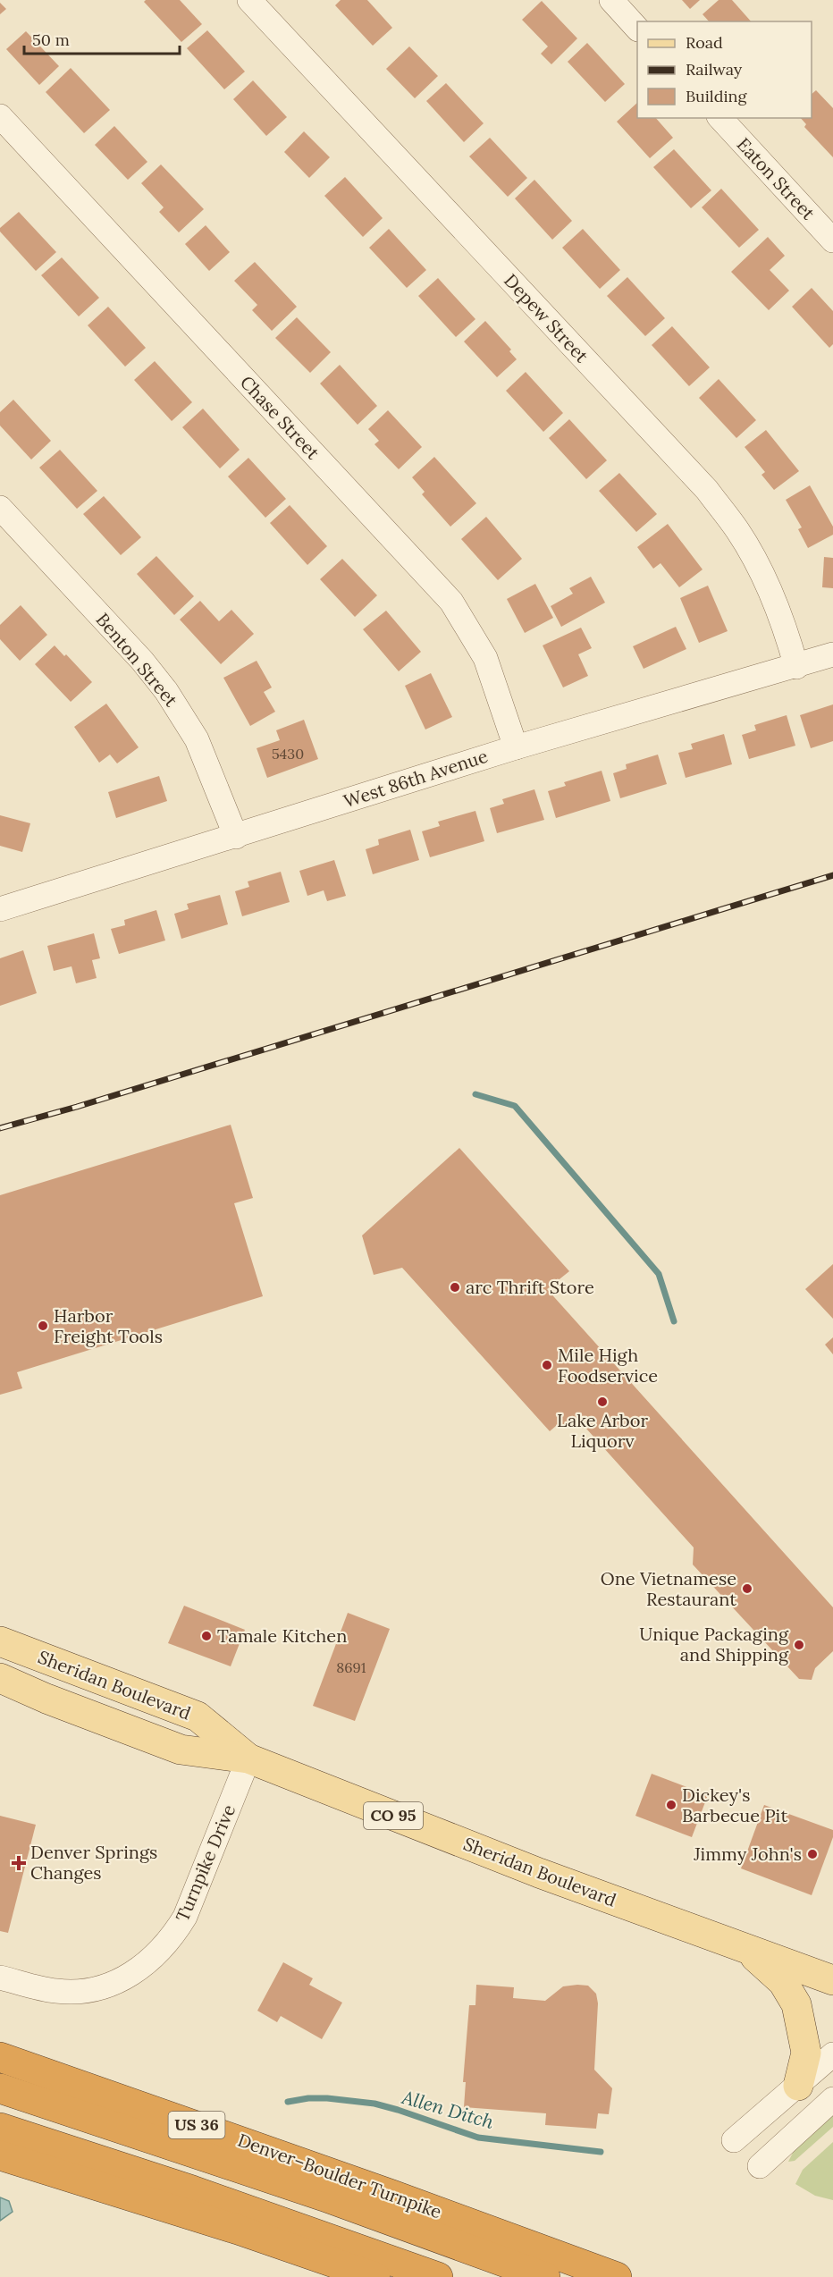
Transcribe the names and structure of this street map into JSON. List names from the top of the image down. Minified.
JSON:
{"streets":{"highway":["US 36","Denver–Boulder Turnpike"],"main road":["Sheridan Boulevard","CO 95"],"street":["Eaton Street","Depew Street","Chase Street","Benton Street","West 86th Avenue","Turnpike Drive"]},"crossings":[["Depew Street","West 86th Avenue"],["Chase Street","West 86th Avenue"],["Benton Street","West 86th Avenue"],["Sheridan Boulevard","Turnpike Drive"]],"water":["Allen Ditch"],"places":{"other":["arc Thrift Store","Harbor Freight Tools","Mile High Foodservice","Lake Arbor Liquorv","One Vietnamese Restaurant","Tamale Kitchen","Unique Packaging and Shipping","Dickey's Barbecue Pit","Jimmy John's"],"health":["Denver Springs Changes"]},"house_numbers":["5430","8691"],"legend":["Road","Railway","Building"],"scale_bar":"50 m"}
